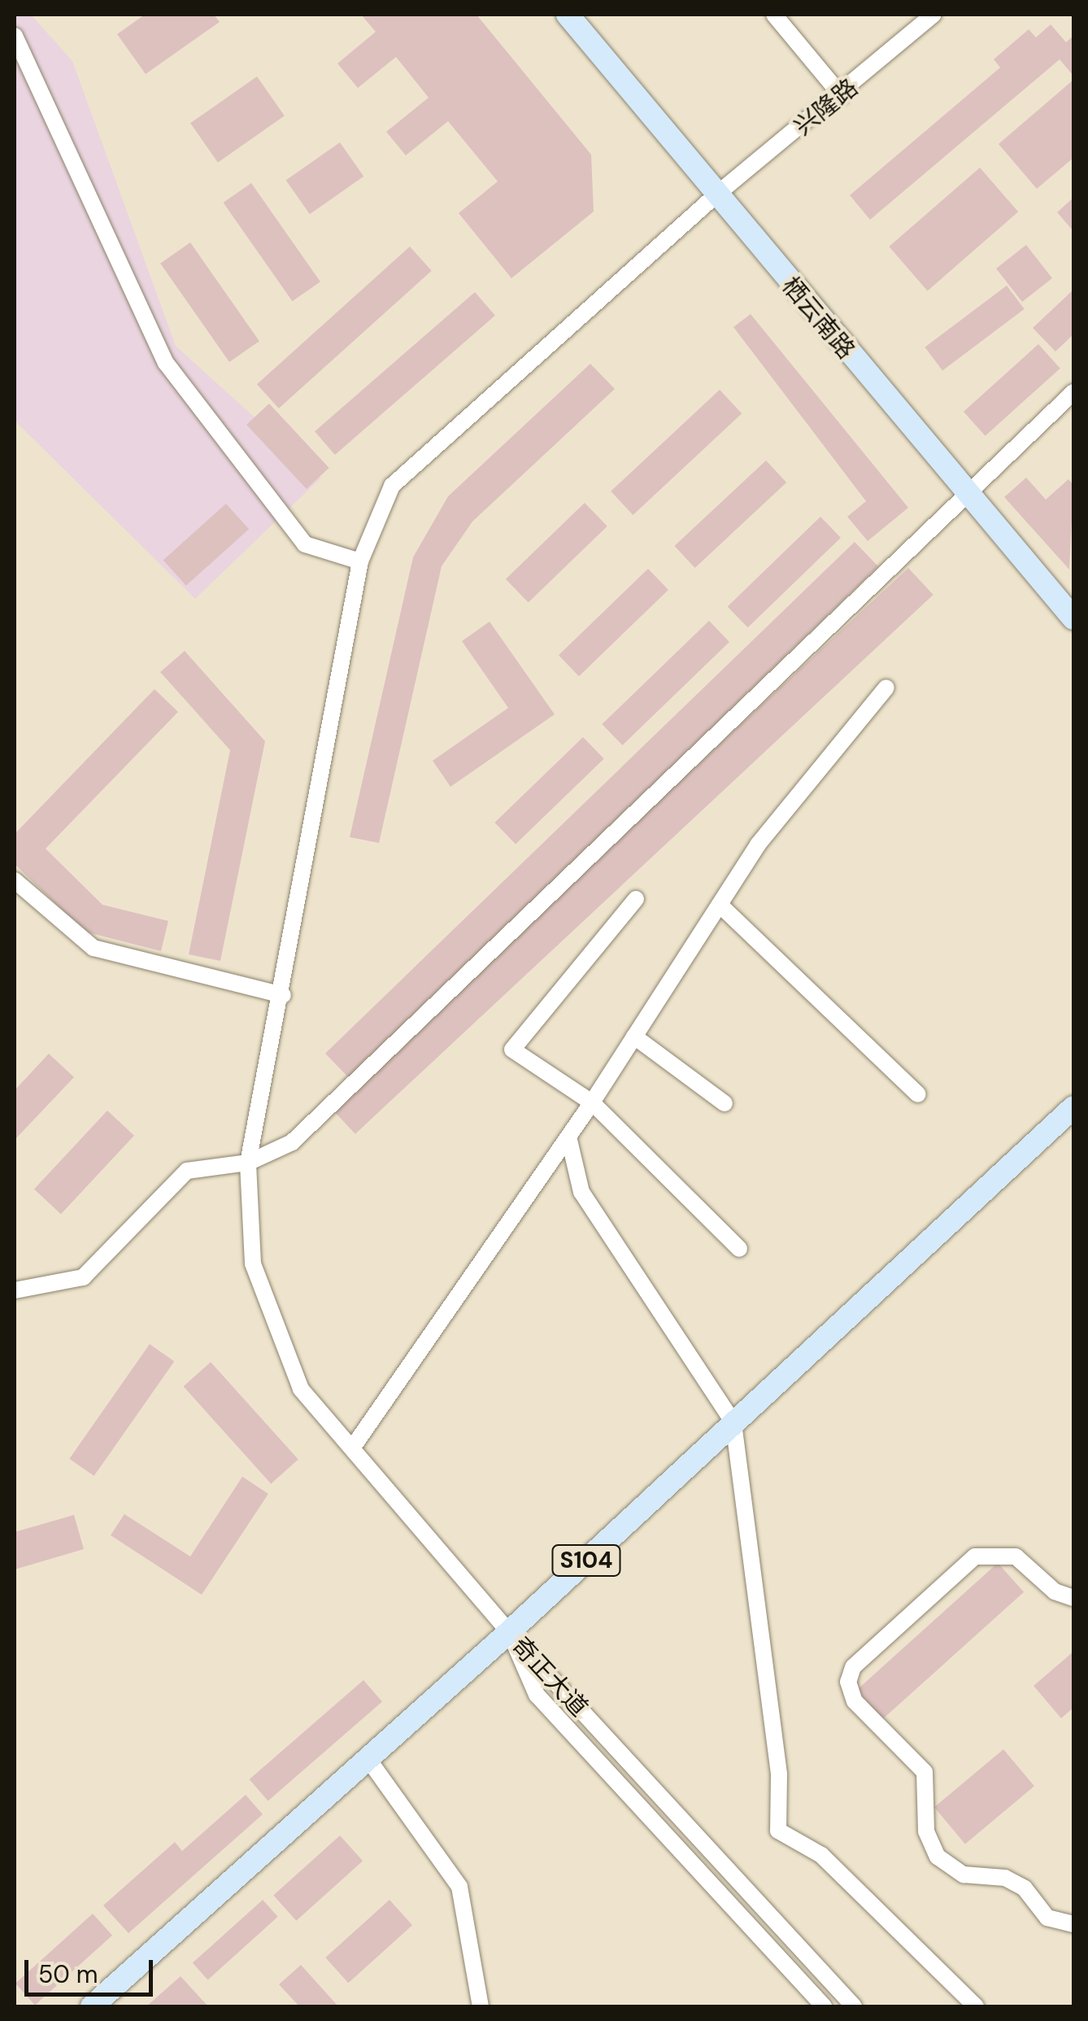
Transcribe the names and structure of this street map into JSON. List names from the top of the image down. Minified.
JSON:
{"streets":{"main road":["栖云南路","S104"],"street":["兴隆路","奇正大道"]},"crossings":[["兴隆路","栖云南路"],["兴隆路","S104"],["兴隆路","奇正大道"],["S104","奇正大道"]],"scale_bar":"50 m"}
